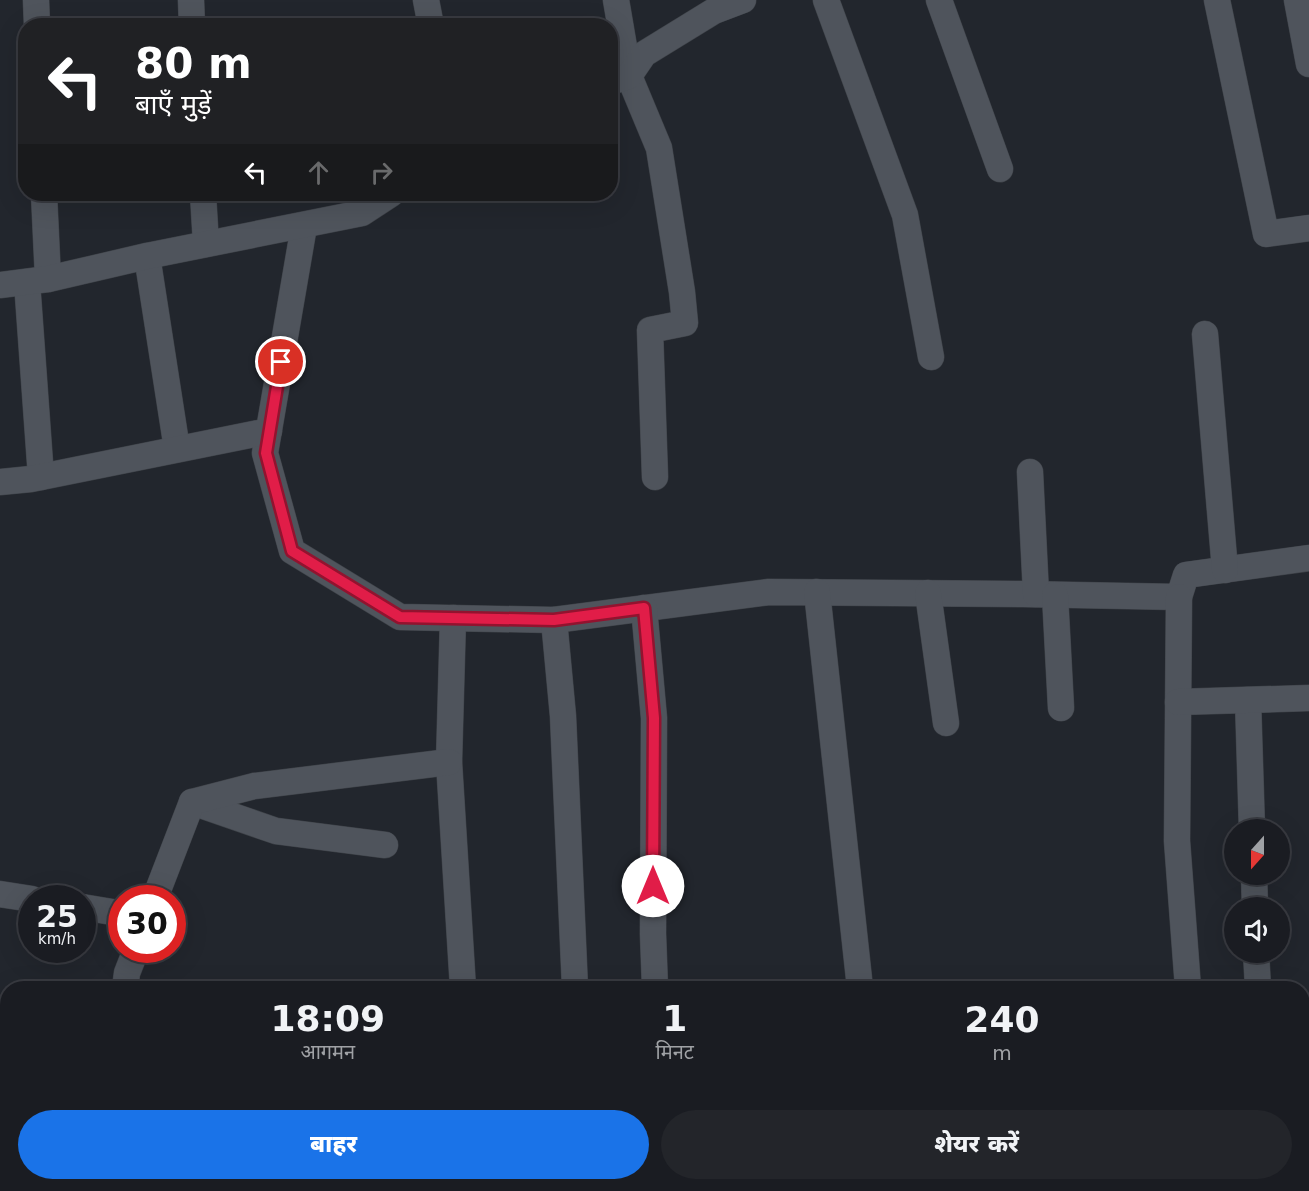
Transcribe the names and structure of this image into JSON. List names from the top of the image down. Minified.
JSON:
{"north":"bottom","page":{"turn":["80 m","बाएँ मुड़ें"],"speed":"25 km/h","limit":"30","eta":["18:09","आगमन","1","मिनट","240","m"],"buttons":["बाहर","शेयर करें"]}}
